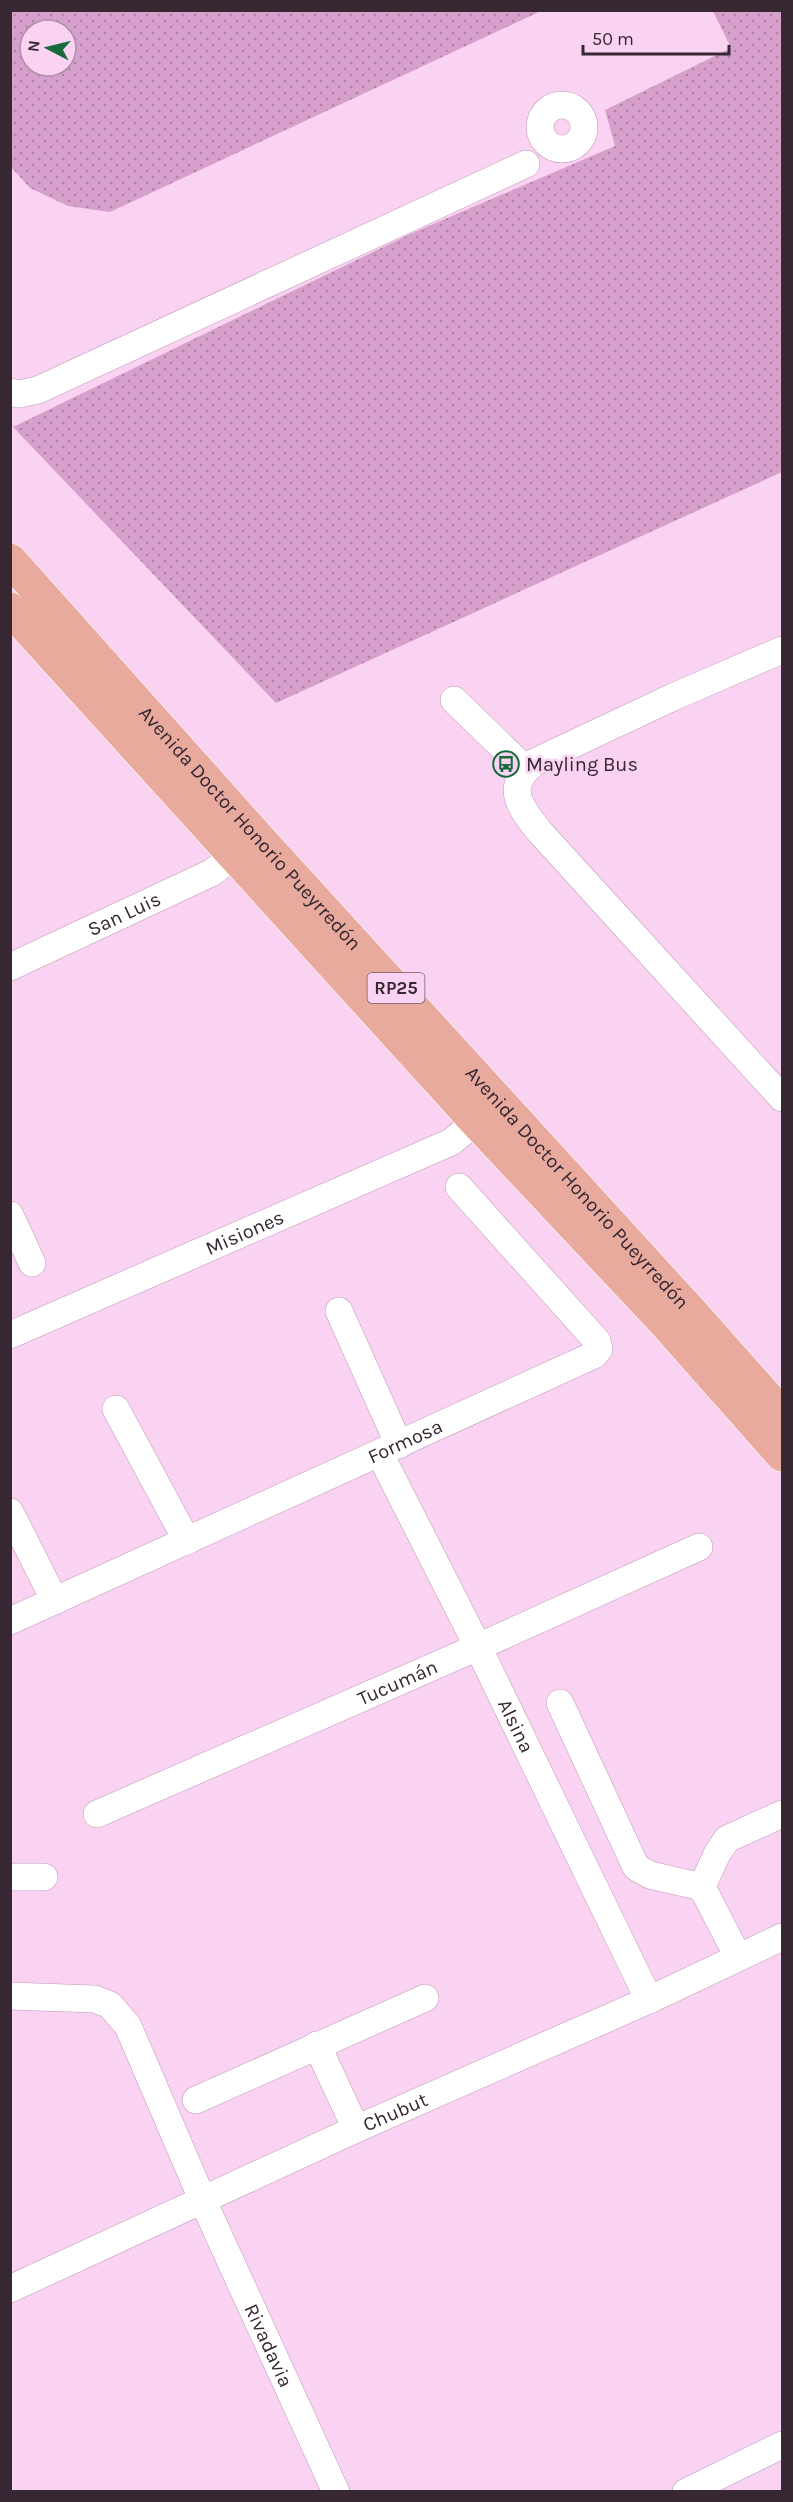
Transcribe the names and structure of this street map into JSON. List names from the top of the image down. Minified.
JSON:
{"streets":{"main road":["Avenida Doctor Honorio Pueyrredón","RP25"],"street":["San Luis","Misiones","Formosa","Tucumán","Alsina","Chubut","Rivadavia"]},"crossings":[["Avenida Doctor Honorio Pueyrredón","San Luis"],["Avenida Doctor Honorio Pueyrredón","Misiones"],["Formosa","Alsina"],["Tucumán","Alsina"],["Alsina","Chubut"],["Chubut","Rivadavia"]],"places":{"bus stop":["Mayling Bus"]},"scale_bar":"50 m","north":"left"}
